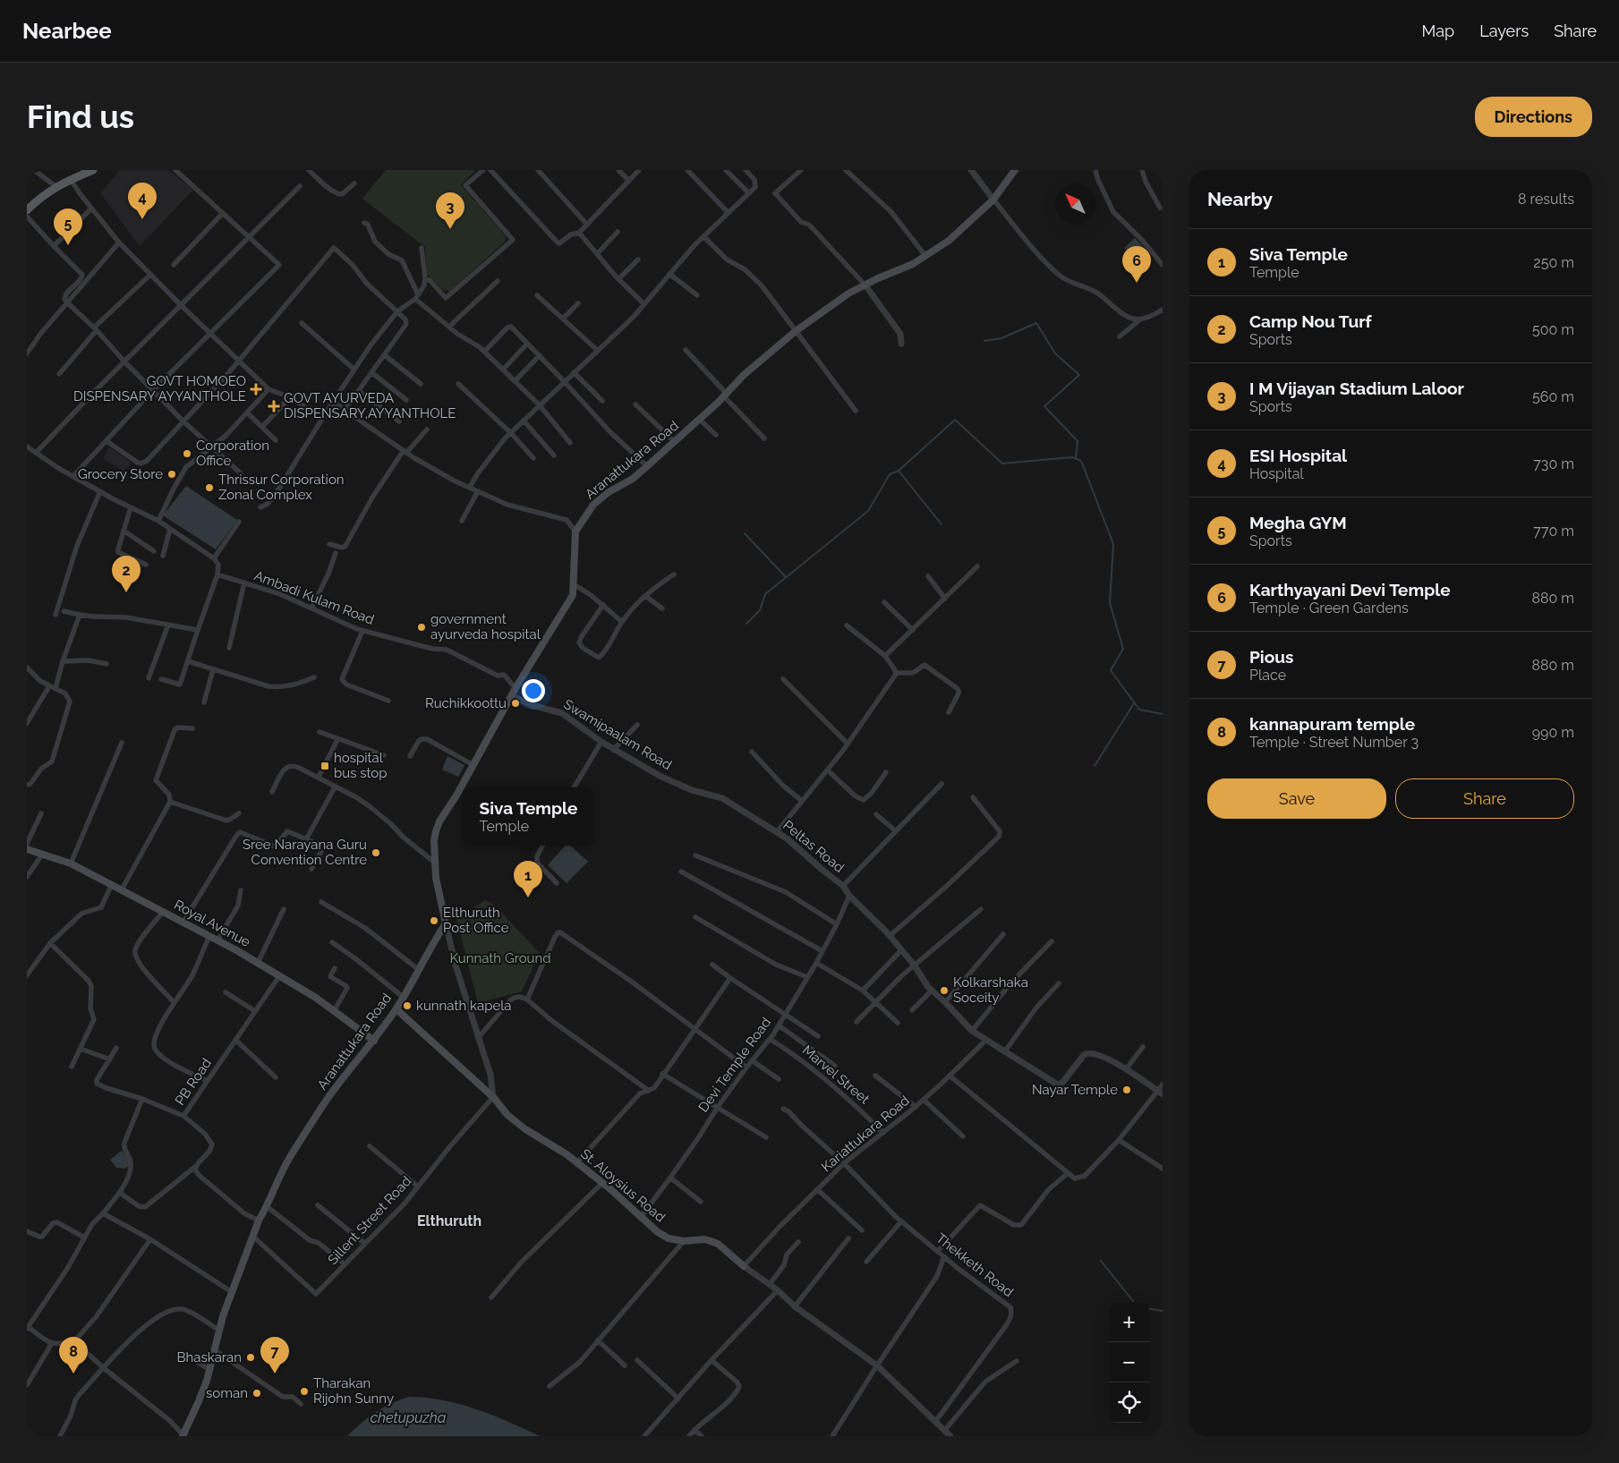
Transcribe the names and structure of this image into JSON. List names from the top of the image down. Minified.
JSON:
{"streets":{"main road":["Aranattukara Road","Royal Avenue","St. Aloysius Road"],"street":["Ambadi Kulam Road","Swamipaalam Road","Peltas Road","Devi Temple Road","Marvel Street","PB Road","Kariattukara Road","Sillent Street Road","Thekketh Road"]},"crossings":[["Aranattukara Road","Royal Avenue"],["Aranattukara Road","St. Aloysius Road"],["Aranattukara Road","Sillent Street Road"],["Swamipaalam Road","Peltas Road"],["Peltas Road","Devi Temple Road"],["Royal Avenue","PB Road"],["Devi Temple Road","Marvel Street"],["Devi Temple Road","St. Aloysius Road"],["Marvel Street","Kariattukara Road"],["Kariattukara Road","St. Aloysius Road"],["Kariattukara Road","Thekketh Road"],["St. Aloysius Road","Sillent Street Road"],["St. Aloysius Road","Thekketh Road"]],"districts":["Elthuruth"],"water":["chetupuzha"],"parks":["Kunnath Ground"],"places":{"health":["GOVT HOMOEO DISPENSARY AYYANTHOLE","GOVT AYURVEDA DISPENSARY,AYYANTHOLE"],"other":["Corporation Office","Grocery Store","Thrissur Corporation Zonal Complex","government ayurveda hospital","Ruchikkoottu","Sree Narayana Guru Convention Centre","Elthuruth Post Office","Kolkarshaka Soceity","kunnath kapela","Nayar Temple","Bhaskaran","Tharakan Rijohn Sunny","soman"],"transit":["hospital bus stop"]},"north":"top left","page":{"header":"Nearbee","nav":["Map","Layers","Share"],"buttons":["Directions",["Save","Share"]],"title":"Find us","heading":["Nearby","8 results"],"pins":["4","3","5","6","2","1","7","8"],"list":[{"mark":"1","name":"Siva Temple","note":"Temple","value":"250 m"},{"mark":"2","name":"Camp Nou Turf","note":"Sports","value":"500 m"},{"mark":"3","name":"I M Vijayan Stadium Laloor","note":"Sports","value":"560 m"},{"mark":"4","name":"ESI Hospital","note":"Hospital","value":"730 m"},{"mark":"5","name":"Megha GYM","note":"Sports","value":"770 m"},{"mark":"6","name":"Karthyayani Devi Temple","note":"Temple · Green Gardens","value":"880 m"},{"mark":"7","name":"Pious","note":"Place","value":"880 m"},{"mark":"8","name":"kannapuram temple","note":"Temple · Street Number 3","value":"990 m"}],"popup":["Siva Temple","Temple"],"map_buttons":["+","−"]}}
